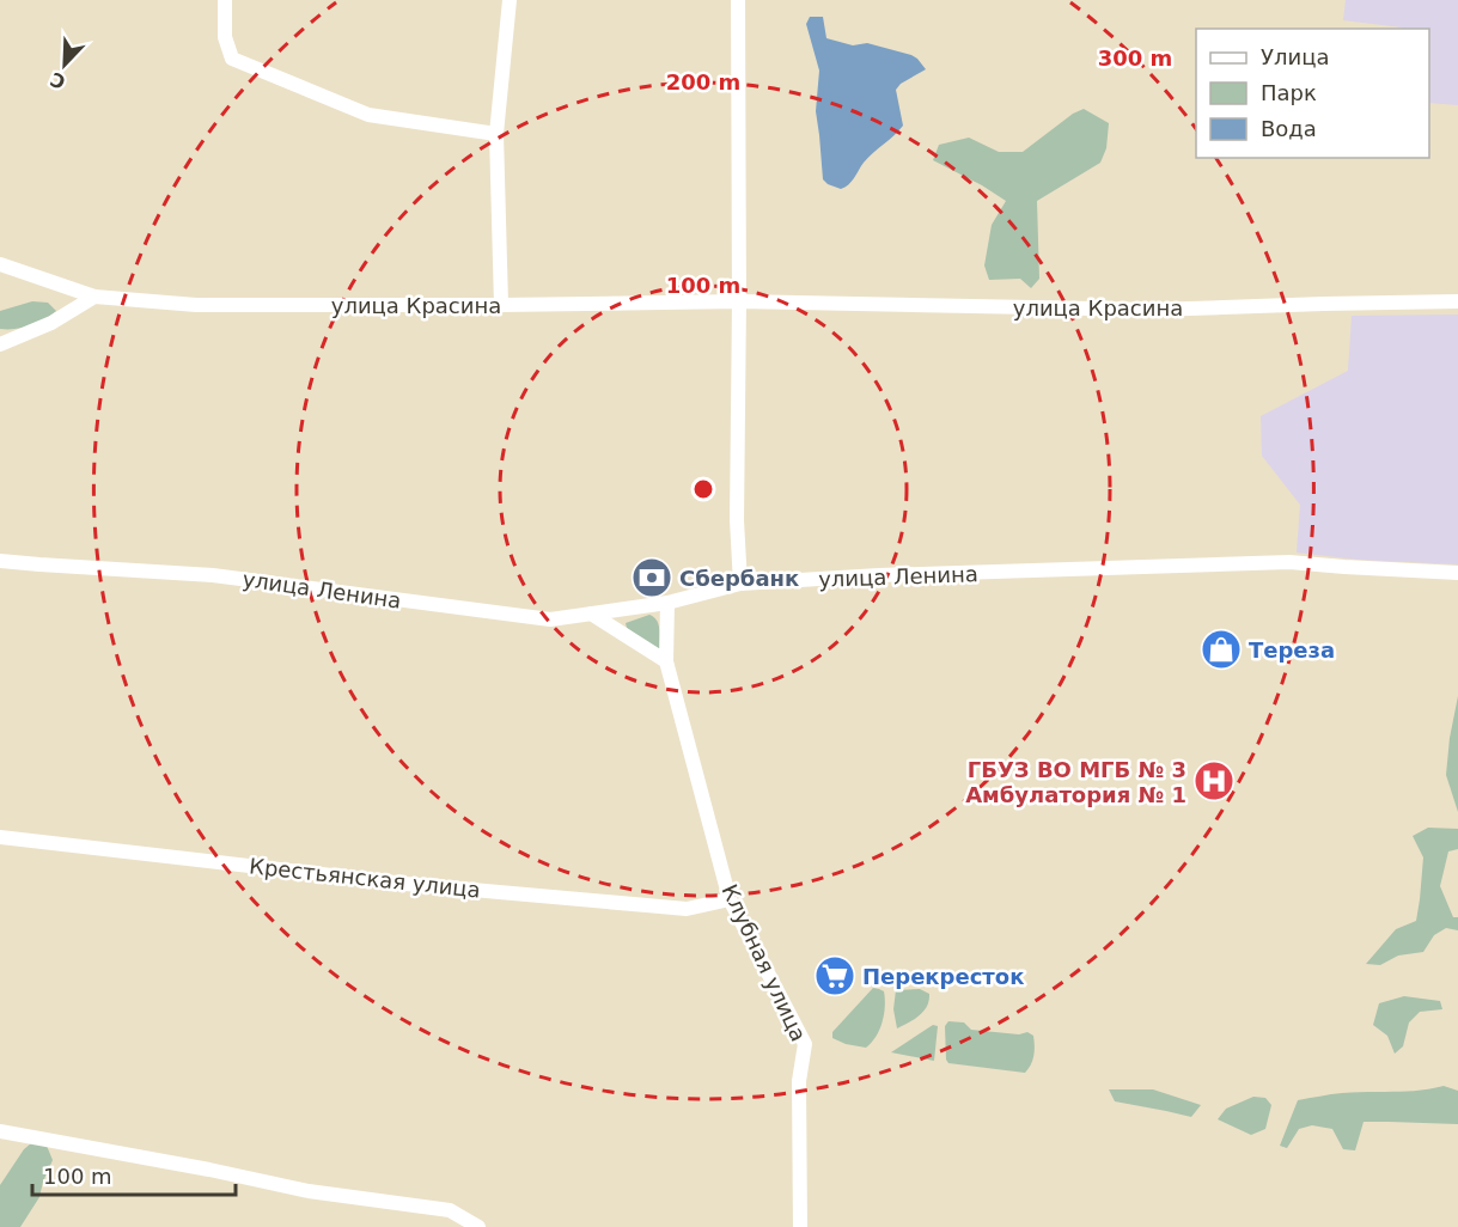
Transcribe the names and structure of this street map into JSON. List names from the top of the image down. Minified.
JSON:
{"streets":{"street":["улица Красина","улица Ленина","Крестьянская улица","Клубная улица"]},"crossings":[["улица Ленина","Клубная улица"],["Крестьянская улица","Клубная улица"]],"places":{"bank":["Сбербанк"],"shop":["Тереза"],"hospital":["ГБУЗ ВО МГБ № 3 Амбулатория № 1"],"supermarket":["Перекресток"]},"legend":["Улица","Парк","Вода"],"scale_bar":"100 m","north":"bottom left","rings":["300 m","200 m","100 m"]}
